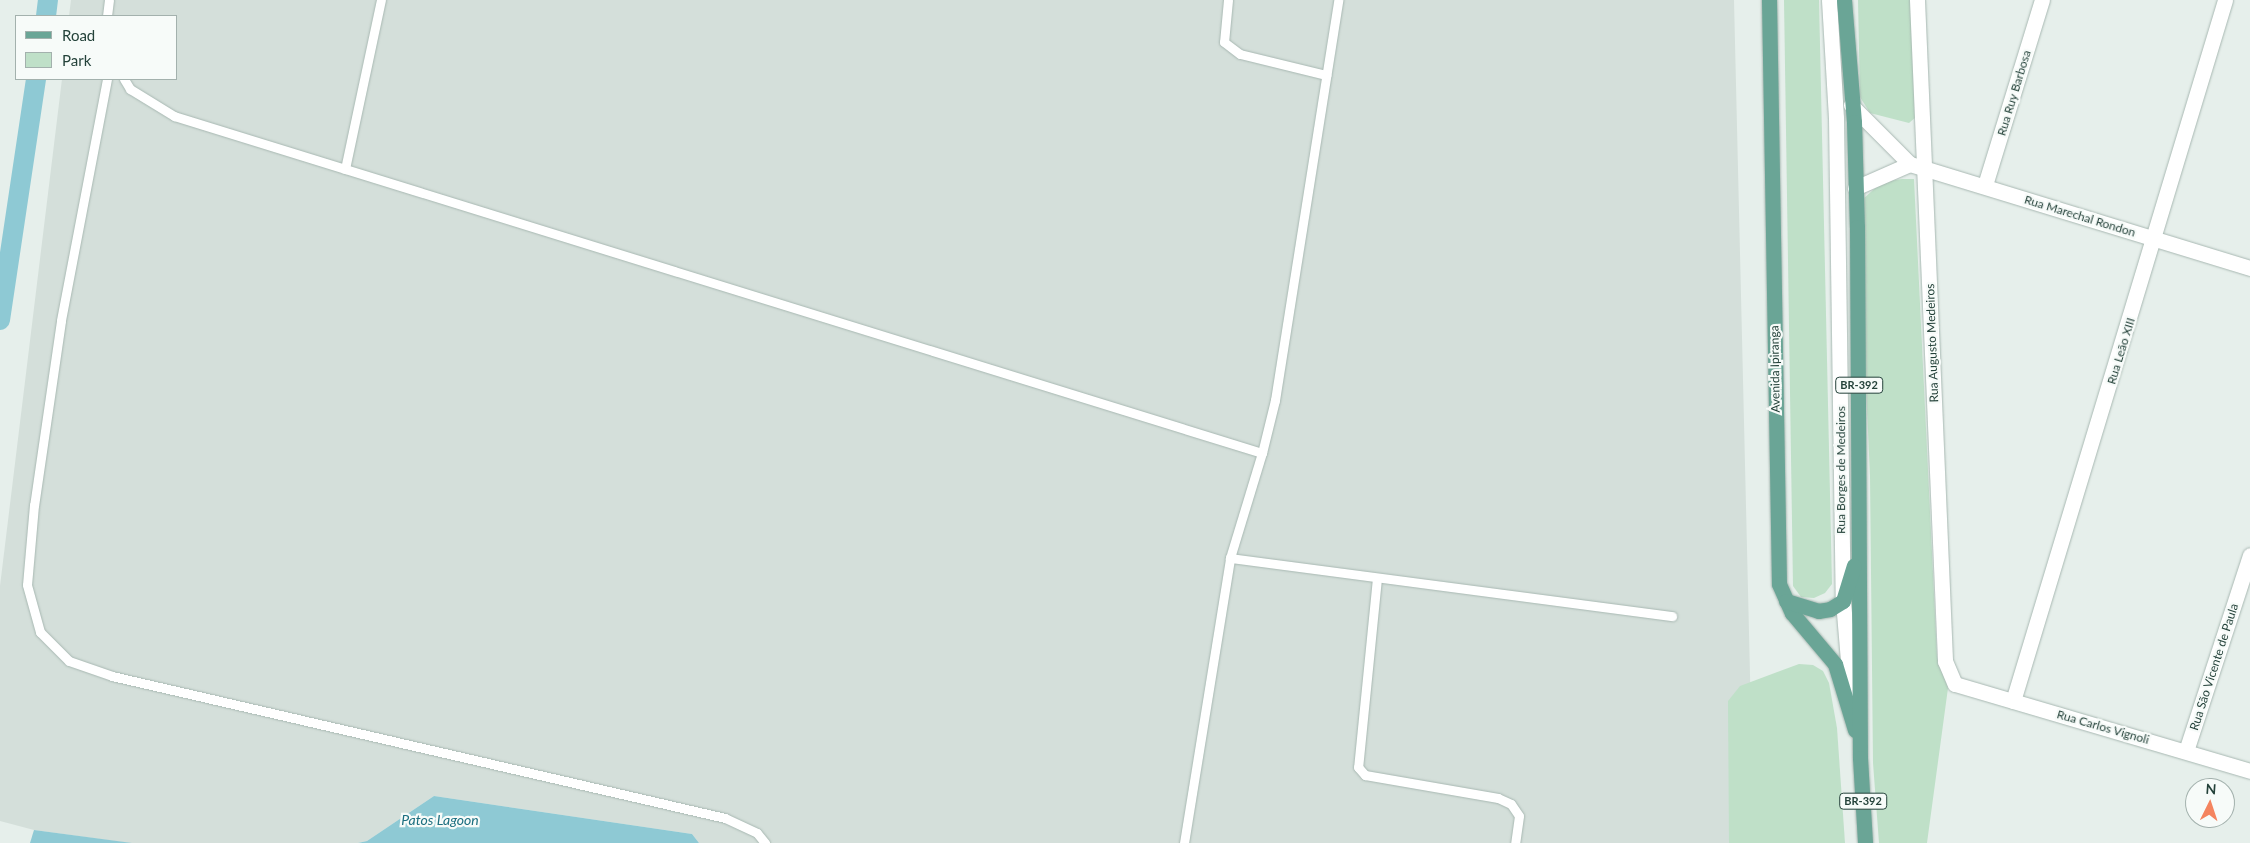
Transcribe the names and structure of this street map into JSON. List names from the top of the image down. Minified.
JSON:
{"streets":{"main road":["Avenida Ipiranga","BR-392","Rua Borges de Medeiros"],"street":["Rua Ruy Barbosa","Rua Marechal Rondon","Rua Augusto Medeiros","Rua Leão XIII","Rua São Vicente de Paula","Rua Carlos Vignoli"]},"crossings":[["Rua Ruy Barbosa","Rua Marechal Rondon"],["Rua Marechal Rondon","Rua Augusto Medeiros"],["Rua Marechal Rondon","Rua Leão XIII"],["Rua Marechal Rondon","Rua Borges de Medeiros"],["Rua Augusto Medeiros","Rua Carlos Vignoli"],["Rua Leão XIII","Rua Carlos Vignoli"],["Avenida Ipiranga","Rua Borges de Medeiros"],["Rua São Vicente de Paula","Rua Carlos Vignoli"]],"water":["Patos Lagoon"],"legend":["Road","Park"],"north":"top"}
